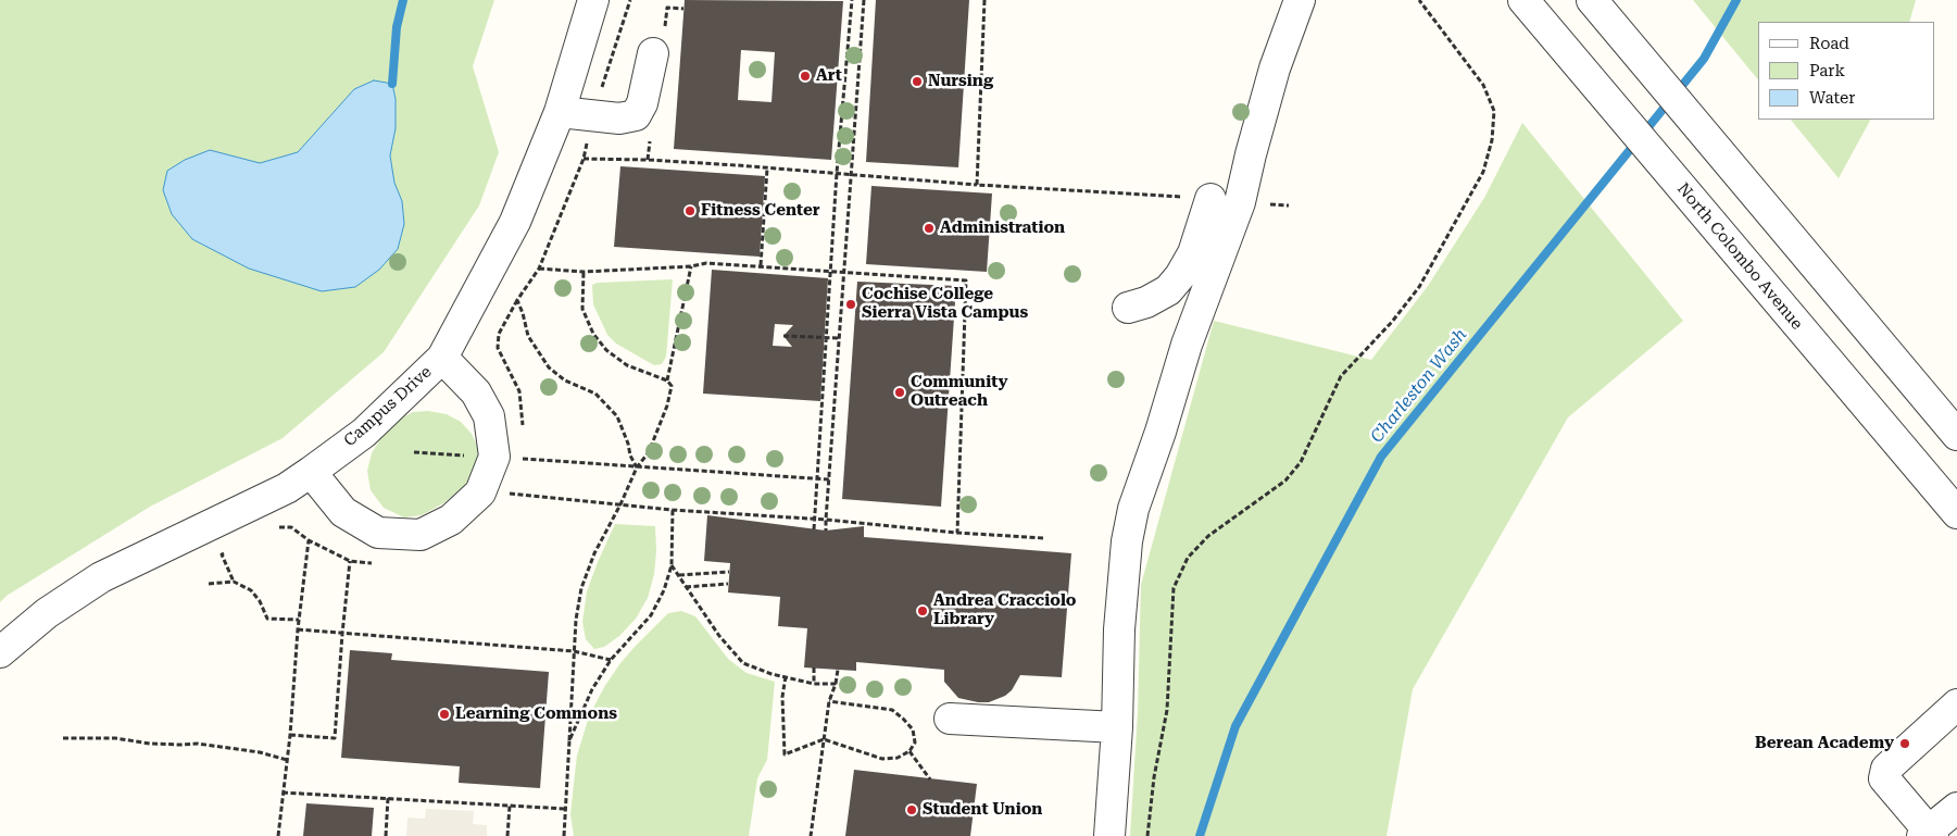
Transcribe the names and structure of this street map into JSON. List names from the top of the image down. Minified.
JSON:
{"streets":{"street":["North Colombo Avenue","Campus Drive"]},"water":["Charleston Wash"],"places":["Art","Nursing","Fitness Center","Administration","Cochise College Sierra Vista Campus","Community Outreach","Andrea Cracciolo Library","Learning Commons","Berean Academy","Student Union"],"legend":["Road","Park","Water"]}
